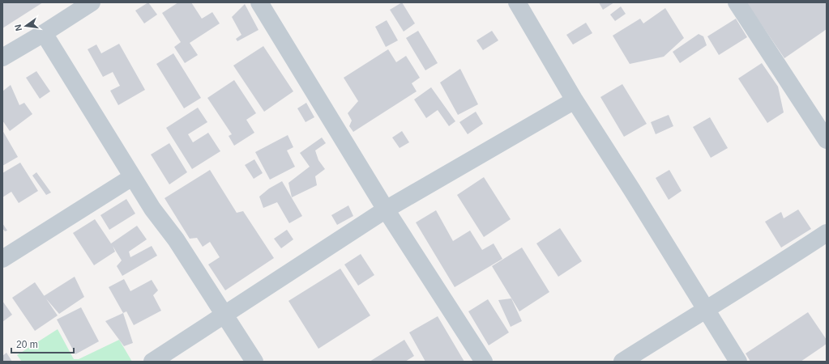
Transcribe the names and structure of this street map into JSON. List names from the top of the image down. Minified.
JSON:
{"scale_bar":"20 m","north":"left"}
